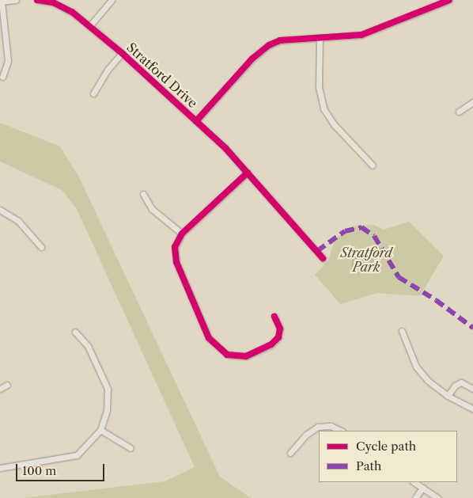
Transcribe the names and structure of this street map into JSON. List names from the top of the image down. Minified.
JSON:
{"streets":{"street":["Stratford Drive"]},"parks":["Stratford Park"],"legend":["Cycle path","Path"],"scale_bar":"100 m"}
